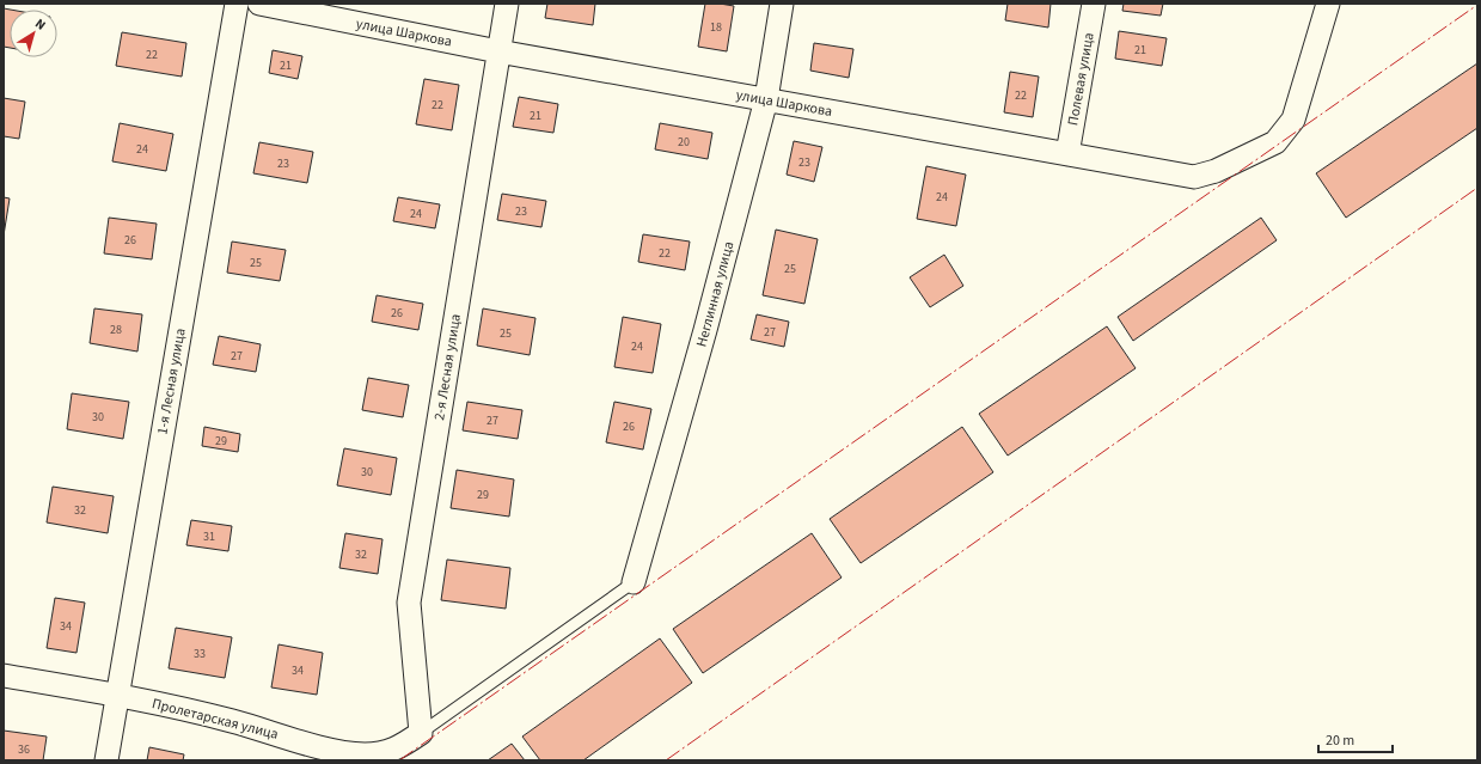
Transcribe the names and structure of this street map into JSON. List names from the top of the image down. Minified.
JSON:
{"streets":{"street":["улица Шаркова","Полевая улица","Неглинная улица","2-я Лесная улица","1-я Лесная улица","Пролетарская улица"]},"crossings":[["улица Шаркова","Полевая улица"],["улица Шаркова","Неглинная улица"],["улица Шаркова","2-я Лесная улица"],["2-я Лесная улица","Пролетарская улица"],["1-я Лесная улица","Пролетарская улица"]],"house_numbers":["18","21","22","21","22","22","21","20","24","23","23","24","23","24","26","22","25","25","26","28","27","25","24","27","30","27","26","29","30","29","32","31","32","34","33","34","36"],"scale_bar":"20 m","north":"top right"}
